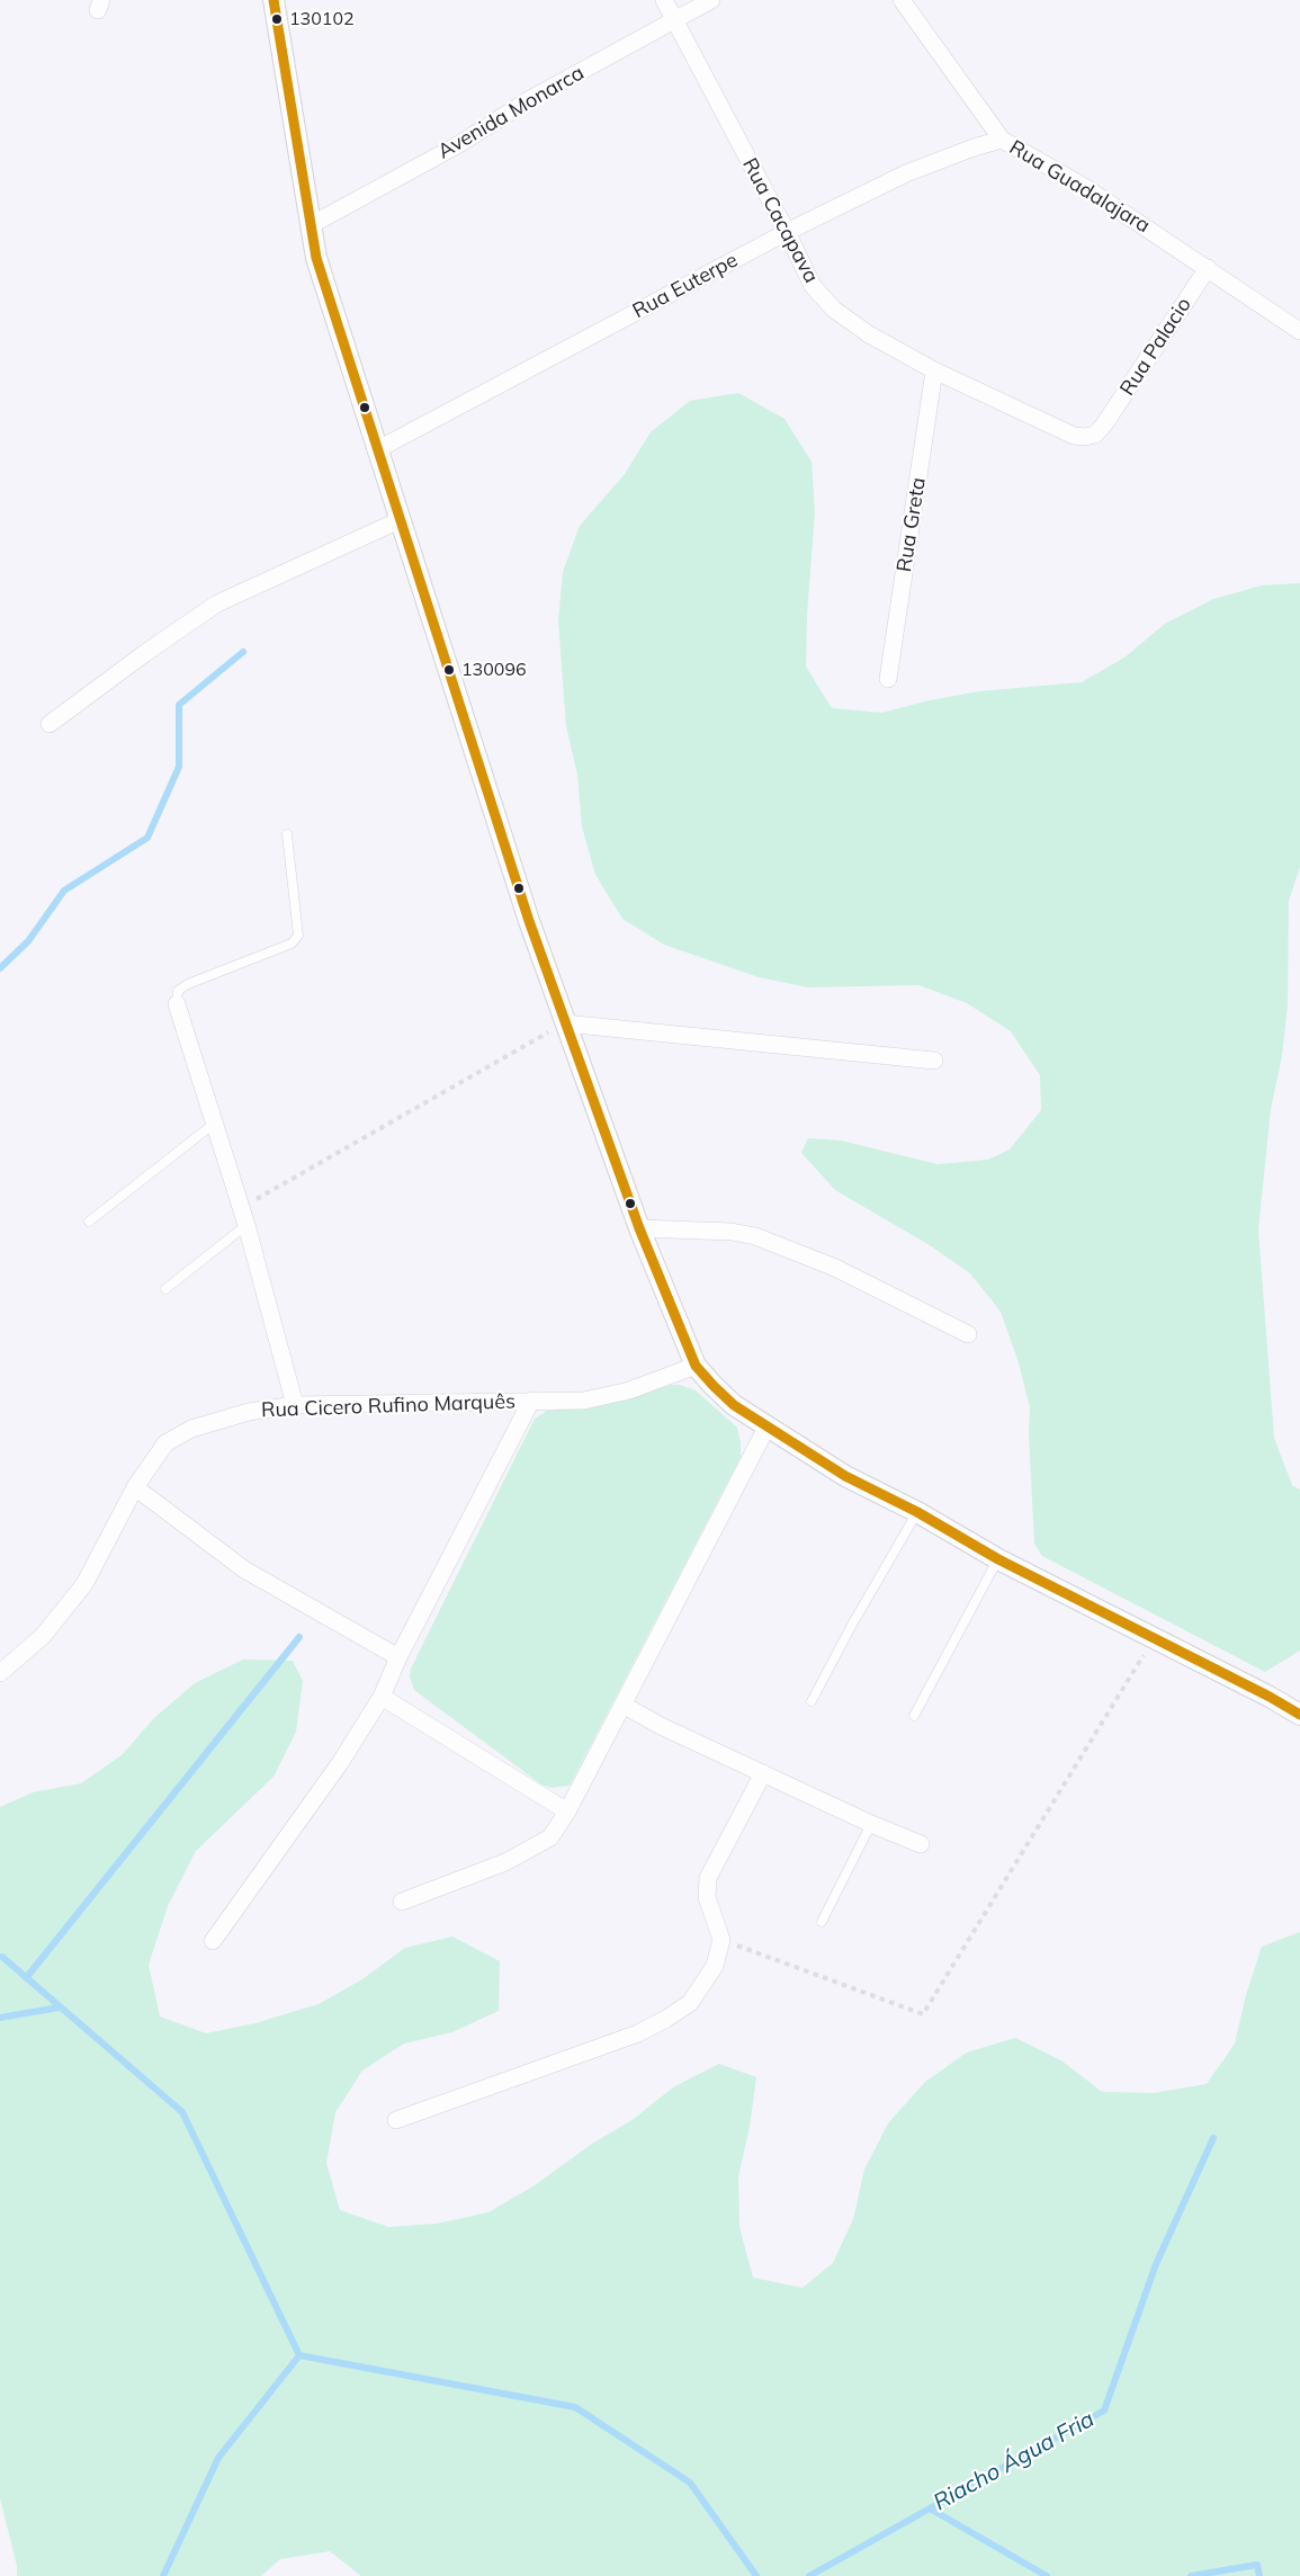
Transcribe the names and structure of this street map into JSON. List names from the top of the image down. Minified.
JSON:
{"streets":{"street":["Avenida Monarca","Rua Guadalajara","Rua Cacapava","Rua Euterpe","Rua Palacio","Rua Greta","Rua Cicero Rufino Marquês"]},"crossings":[["Avenida Monarca","Rua Cacapava"],["Rua Guadalajara","Rua Euterpe"],["Rua Guadalajara","Rua Palacio"],["Rua Cacapava","Rua Euterpe"],["Rua Cacapava","Rua Palacio"],["Rua Cacapava","Rua Greta"]],"water":["Riacho Água Fria"],"places":["130102","130096"]}
